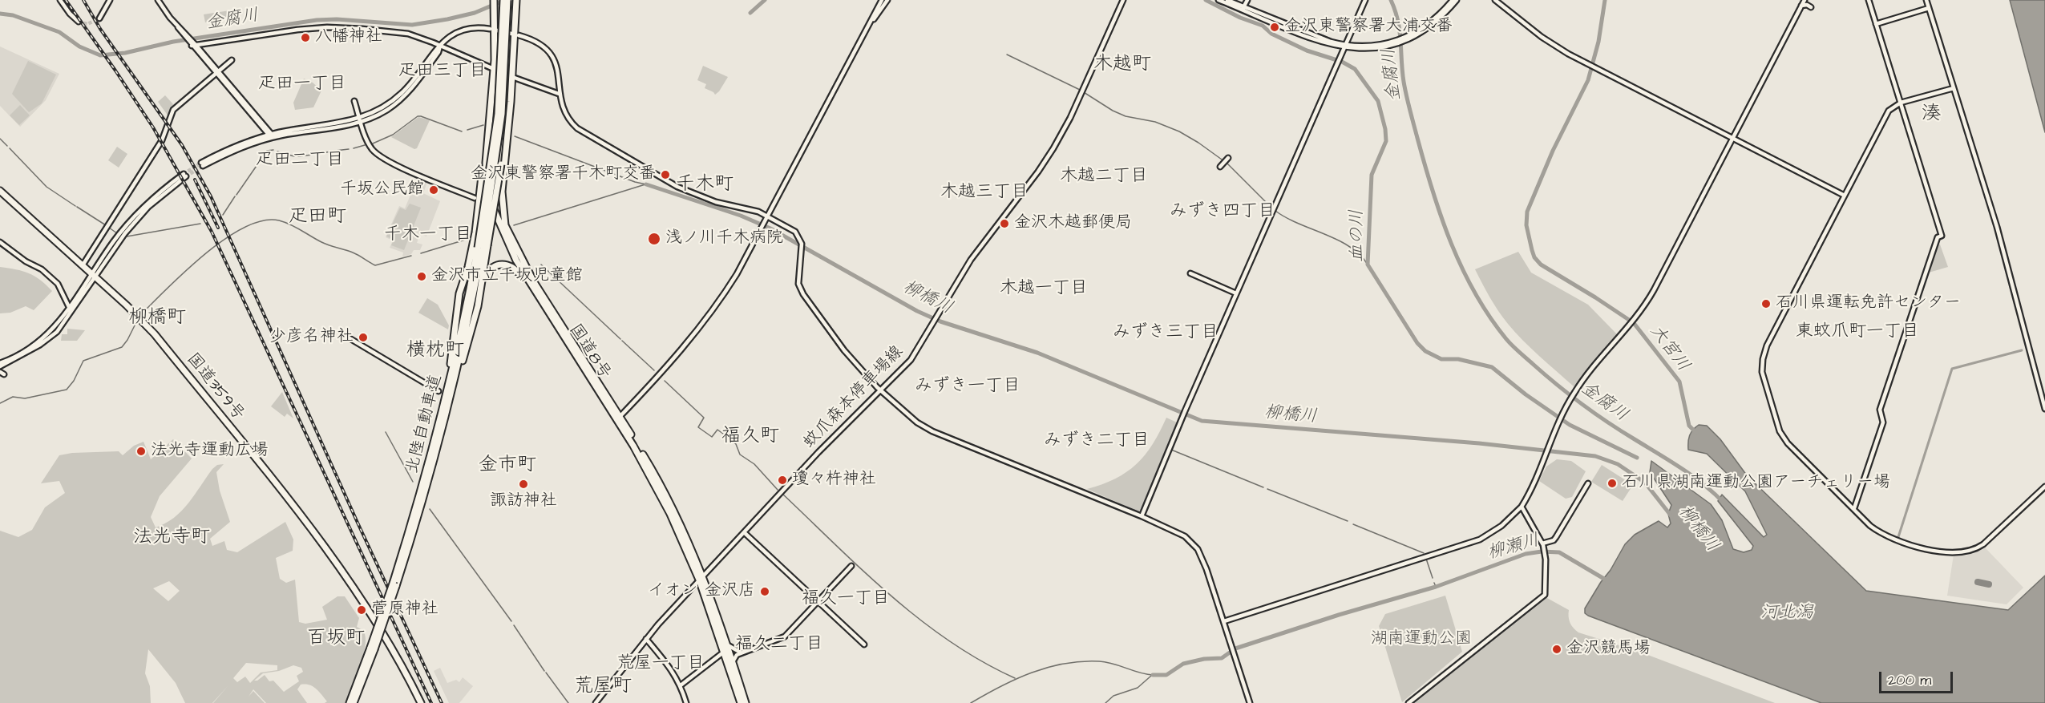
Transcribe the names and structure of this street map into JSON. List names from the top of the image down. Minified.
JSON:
{"streets":{"highway":["国道8号","国道359号","北陸自動車道"],"street":["蚊爪森本停車場線"]},"crossings":[["国道8号","蚊爪森本停車場線"]],"districts":["木越町","疋田三丁目","疋田一丁目","湊","疋田二丁目","木越二丁目","千木町","木越三丁目","みずき四丁目","疋田町","千木一丁目","木越一丁目","柳橋町","東蚊爪町一丁目","みずき三丁目","横枕町","みずき一丁目","福久町","みずき二丁目","金市町","法光寺町","福久一丁目","百坂町","福久二丁目","荒屋一丁目","荒屋町"],"water":["金腐川","血の川","柳橋川","大宮川","柳瀬川","河北潟"],"parks":["湖南運動公園"],"places":["金沢東警察署大浦交番","八幡神社","金沢東警察署千木町交番","千坂公民館","金沢木越郵便局","浅ノ川千木病院","金沢市立千坂児童館","石川県運転免許センター","少彦名神社","法光寺運動広場","瓊々杵神社","石川県湖南運動公園アーチェリー場","諏訪神社","イオン 金沢店","菅原神社","金沢競馬場"],"scale_bar":"200 m"}
